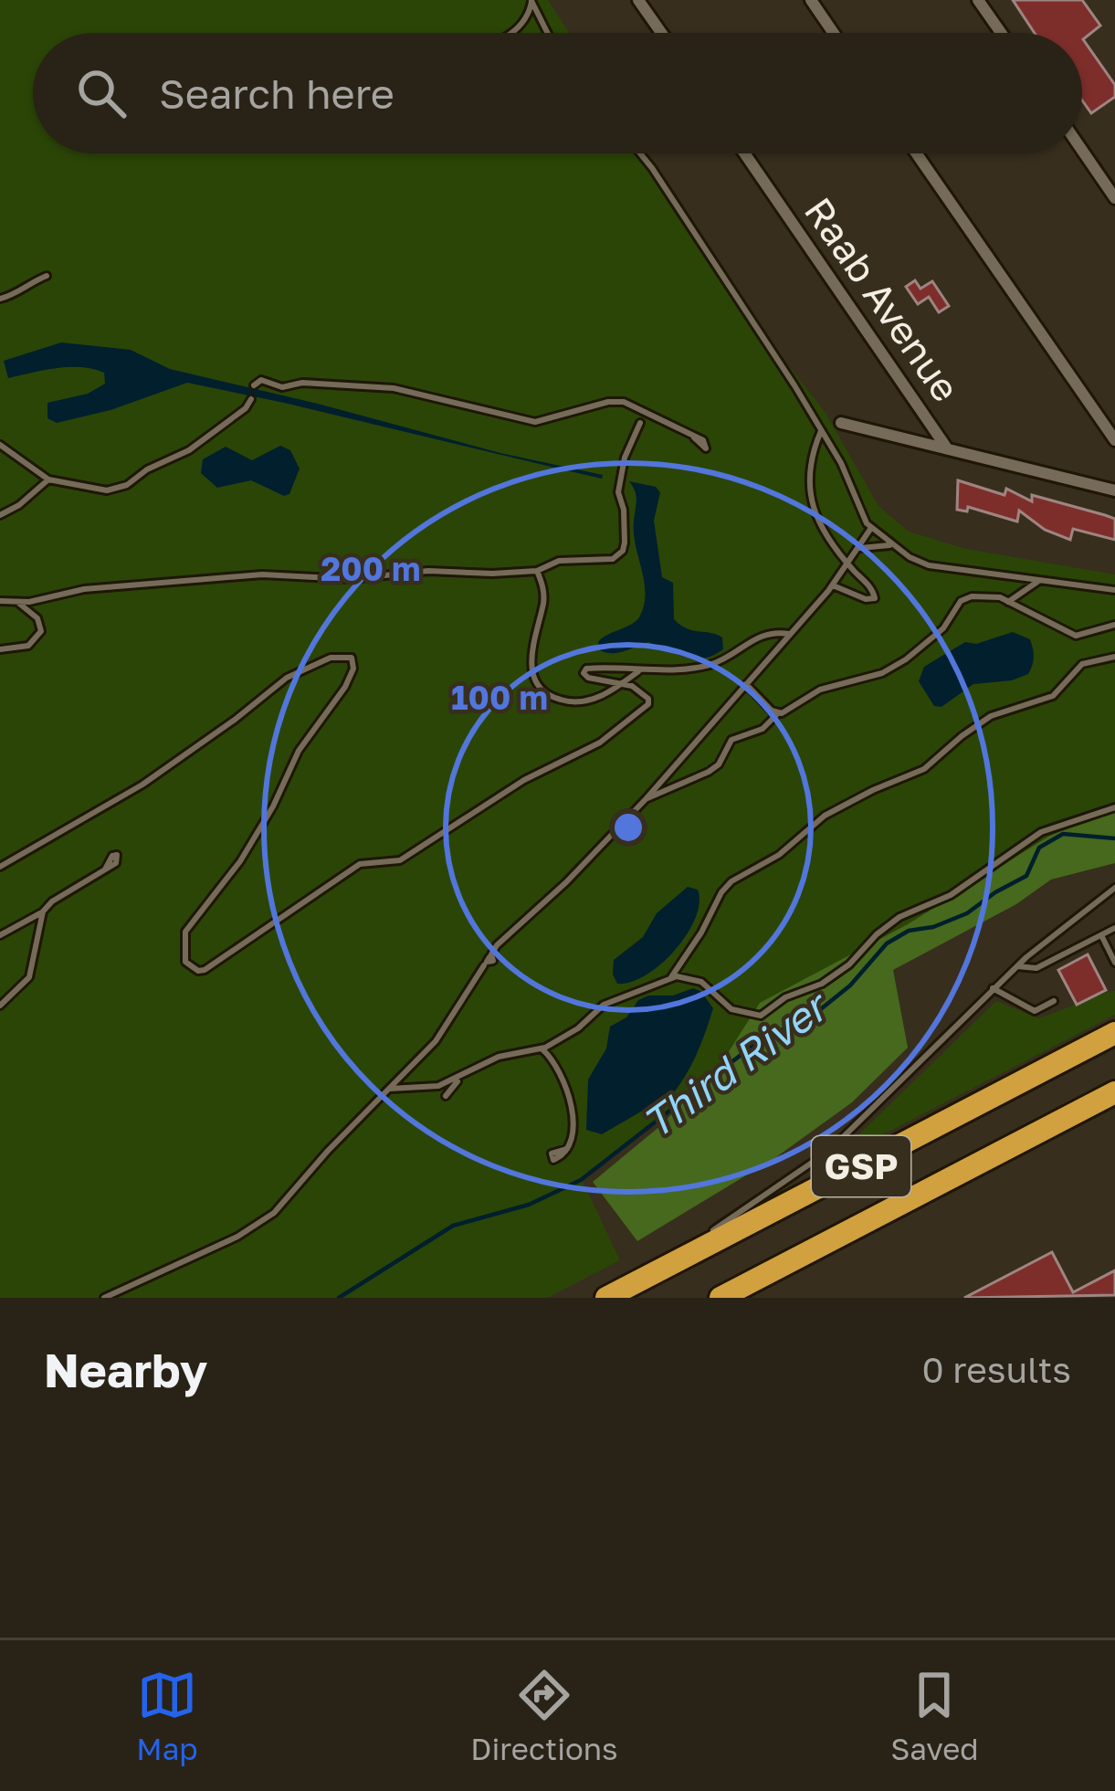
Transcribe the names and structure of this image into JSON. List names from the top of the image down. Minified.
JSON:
{"streets":{"highway":["GSP"],"street":["Raab Avenue"]},"water":["Third River"],"page":{"search":"Search here","heading":["Nearby","0 results"],"nav":["Map","Directions","Saved"]},"rings":["200 m","100 m"]}
